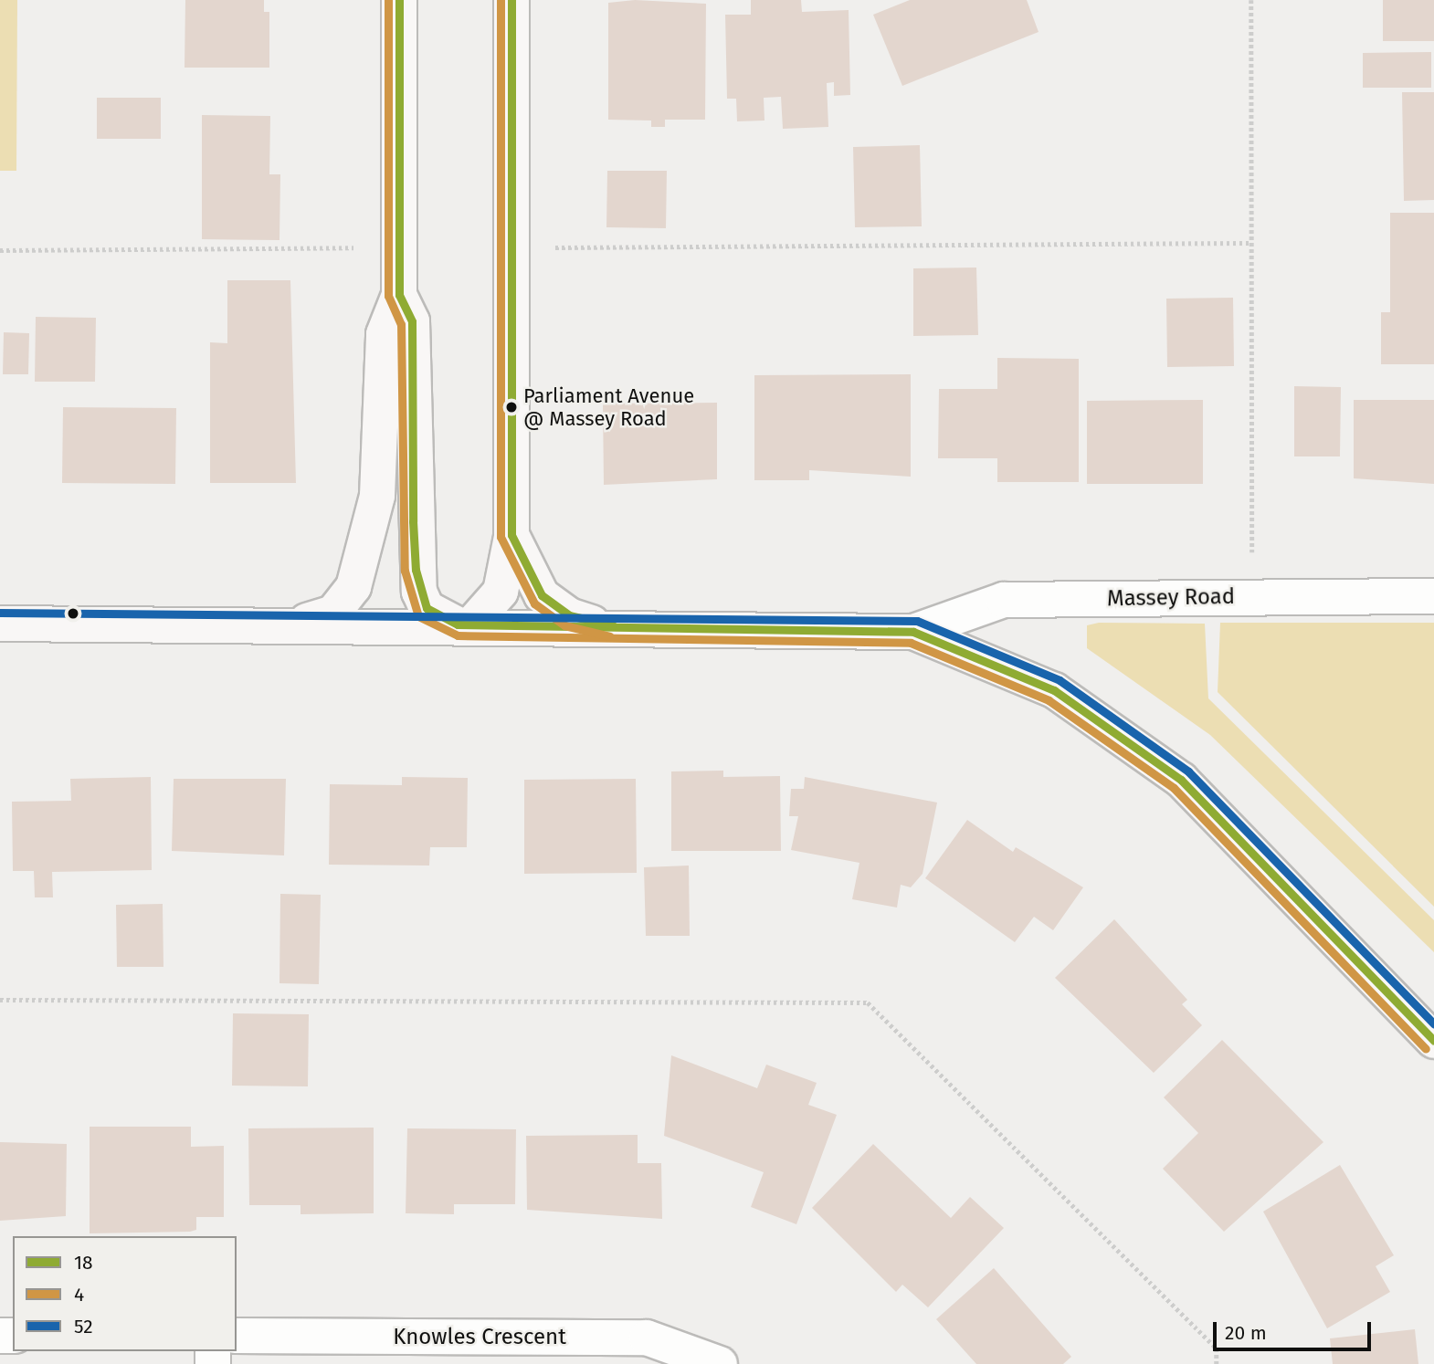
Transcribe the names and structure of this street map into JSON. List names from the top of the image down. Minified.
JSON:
{"streets":{"street":["Massey Road","Knowles Crescent"]},"places":["Parliament Avenue @ Massey Road"],"lines":["transit line 18","transit line 4","transit line 52"],"legend":["18","4","52"],"scale_bar":"20 m"}
